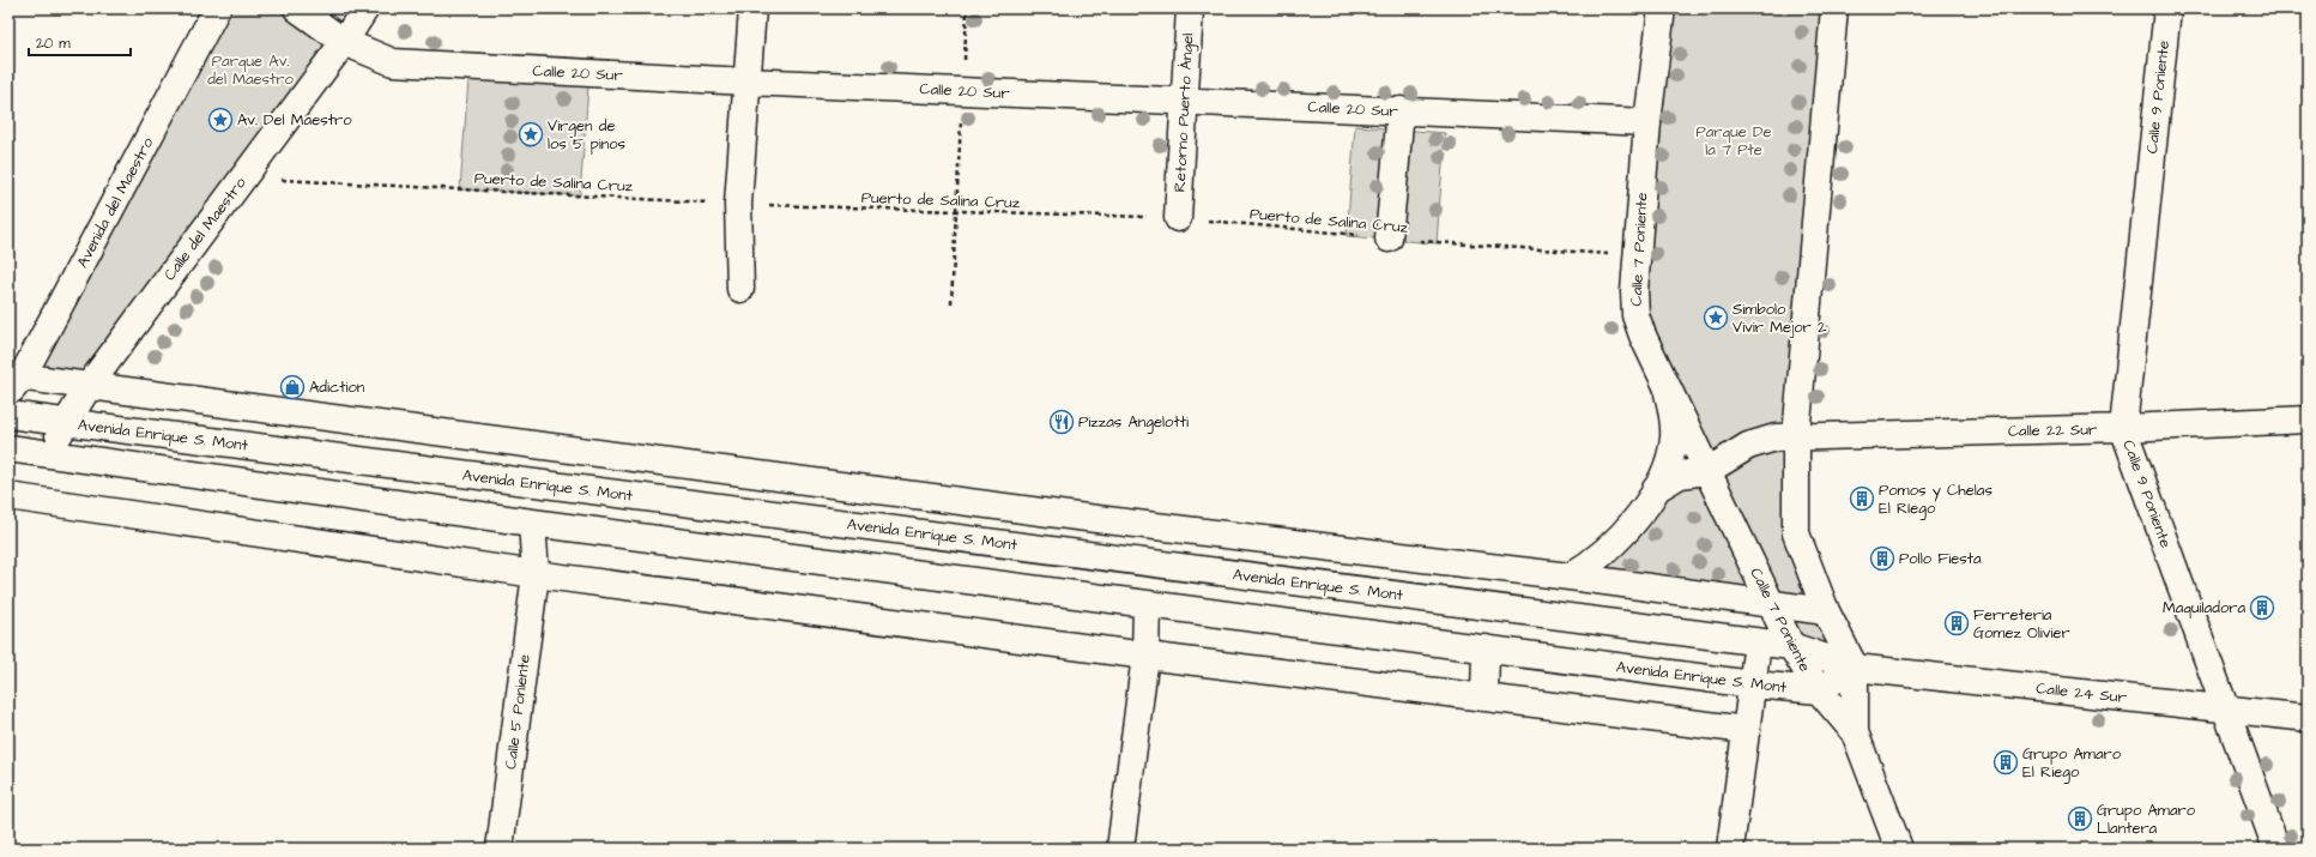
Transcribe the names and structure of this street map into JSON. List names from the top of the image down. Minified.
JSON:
{"streets":{"street":["Calle 20 Sur","Calle 9 Poniente","Retorno Puerto Ángel","Avenida del Maestro","Calle del Maestro","Calle 7 Poniente","Calle 22 Sur","Avenida Enrique S. Mont","Calle 24 Sur","Calle 5 Poniente"],"path":["Puerto de Salina Cruz"]},"crossings":[["Calle 20 Sur","Retorno Puerto Ángel"],["Calle 20 Sur","Calle del Maestro"],["Calle 20 Sur","Calle 7 Poniente"],["Calle 9 Poniente","Calle 22 Sur"],["Calle 9 Poniente","Calle 24 Sur"],["Retorno Puerto Ángel","Puerto de Salina Cruz"],["Puerto de Salina Cruz","Calle del Maestro"],["Puerto de Salina Cruz","Calle 7 Poniente"],["Calle del Maestro","Avenida Enrique S. Mont"],["Calle 7 Poniente","Calle 22 Sur"],["Calle 7 Poniente","Avenida Enrique S. Mont"],["Avenida Enrique S. Mont","Calle 24 Sur"],["Avenida Enrique S. Mont","Calle 5 Poniente"]],"parks":["Parque Av. del Maestro","Parque De la 7 Pte"],"places":{"place":["Av. Del Maestro","Virgen de los 5 pinos","Simbolo Vivir Mejor 2"],"shop":["Adiction"],"restaurant":["Pizzas Angelotti"],"building":["Pomos y Chelas El RIego","Pollo Fiesta","Maquiladora","Ferreteria Gomez Olivier","Grupo Amaro El Riego","Grupo Amaro Llantera"]},"scale_bar":"20 m"}
